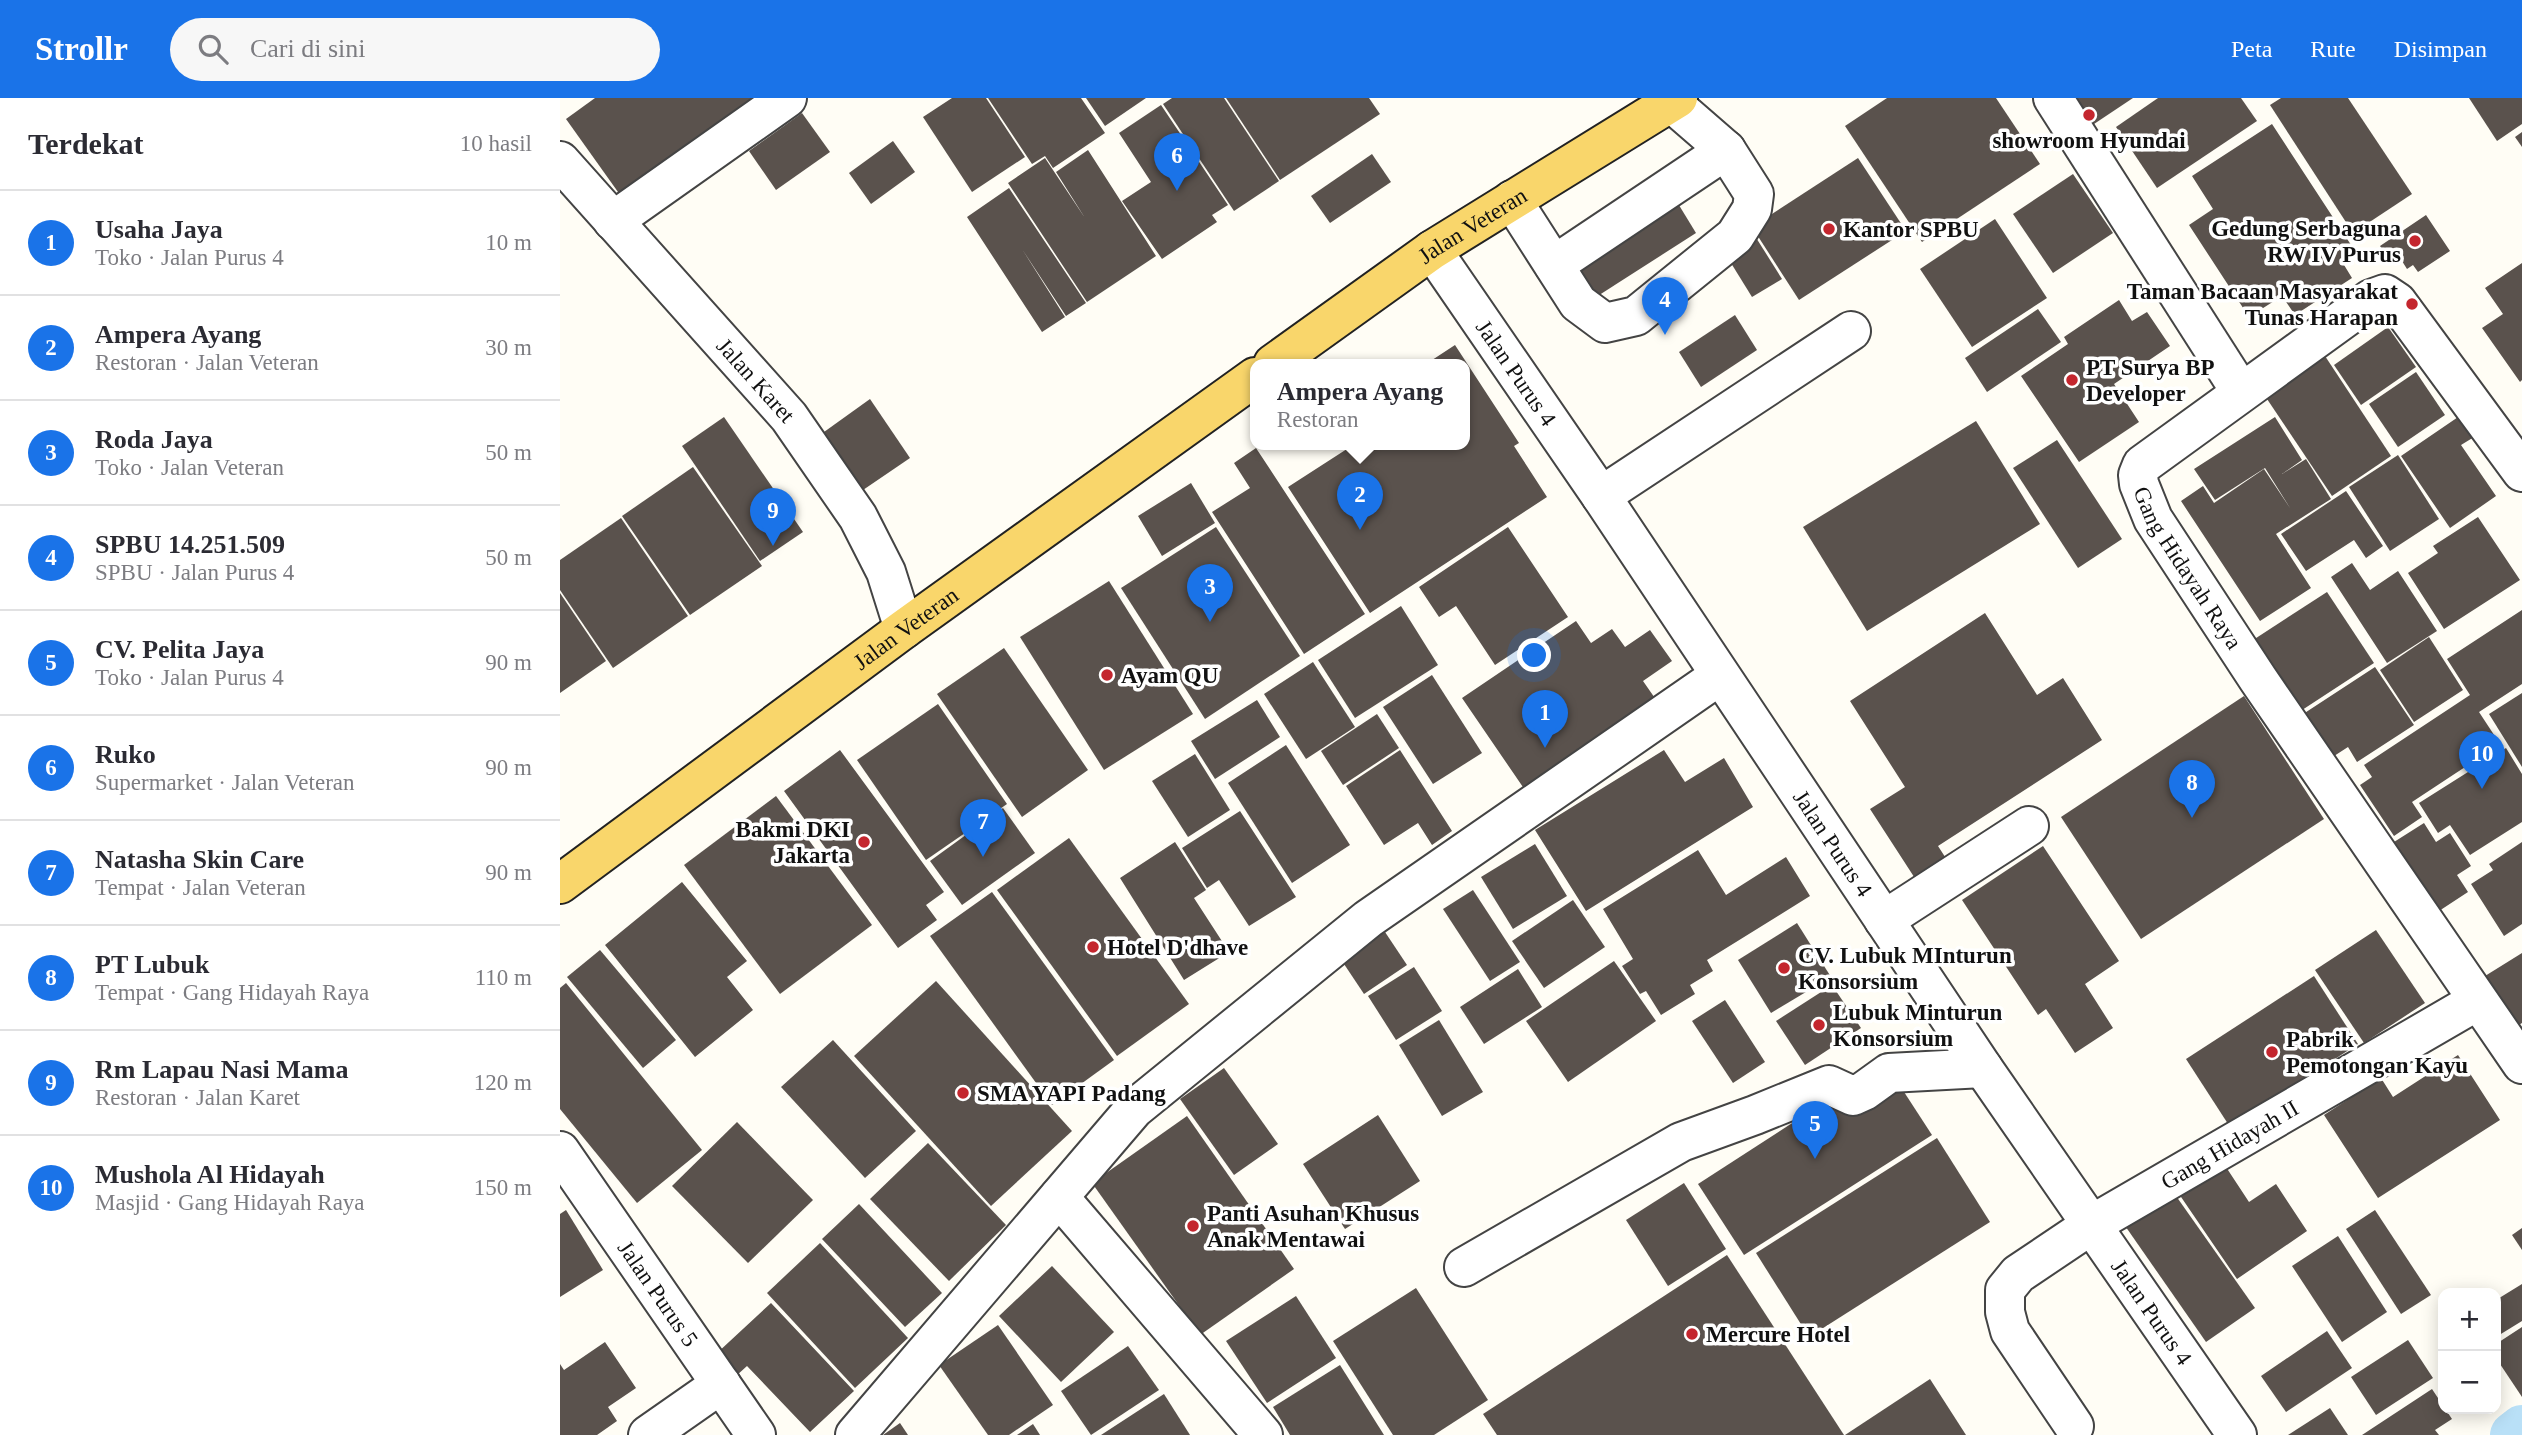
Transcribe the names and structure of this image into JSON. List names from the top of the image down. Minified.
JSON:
{"streets":{"main road":["Jalan Veteran"],"street":["Jalan Purus 4","Jalan Karet","Gang Hidayah Raya","Gang Hidayah II","Jalan Purus 5"]},"crossings":[["Jalan Veteran","Jalan Purus 4"],["Jalan Veteran","Jalan Karet"],["Jalan Purus 4","Gang Hidayah II"],["Gang Hidayah Raya","Gang Hidayah II"]],"places":["showroom Hyundai","Kantor SPBU","Gedung Serbaguna RW IV Purus","Taman Bacaan Masyarakat Tunas Harapan","PT Surya BP Developer","Ayam QU","Bakmi DKI Jakarta","Hotel D'dhave","CV. Lubuk MInturun Konsorsium","Lubuk Minturun Konsorsium","Pabrik Pemotongan Kayu","SMA YAPI Padang","Panti Asuhan Khusus Anak Mentawai","Mercure Hotel"],"page":{"header":"Strollr","search":"Cari di sini","nav":["Peta","Rute","Disimpan"],"heading":["Terdekat","10 hasil"],"pins":["6","4","2","9","3","1","10","8","7","5"],"list":[{"mark":"1","name":"Usaha Jaya","note":"Toko · Jalan Purus 4","value":"10 m"},{"mark":"2","name":"Ampera Ayang","note":"Restoran · Jalan Veteran","value":"30 m"},{"mark":"3","name":"Roda Jaya","note":"Toko · Jalan Veteran","value":"50 m"},{"mark":"4","name":"SPBU 14.251.509","note":"SPBU · Jalan Purus 4","value":"50 m"},{"mark":"5","name":"CV. Pelita Jaya","note":"Toko · Jalan Purus 4","value":"90 m"},{"mark":"6","name":"Ruko","note":"Supermarket · Jalan Veteran","value":"90 m"},{"mark":"7","name":"Natasha Skin Care","note":"Tempat · Jalan Veteran","value":"90 m"},{"mark":"8","name":"PT Lubuk","note":"Tempat · Gang Hidayah Raya","value":"110 m"},{"mark":"9","name":"Rm Lapau Nasi Mama","note":"Restoran · Jalan Karet","value":"120 m"},{"mark":"10","name":"Mushola Al Hidayah","note":"Masjid · Gang Hidayah Raya","value":"150 m"}],"popup":["Ampera Ayang","Restoran"],"map_buttons":["+","−"]}}
